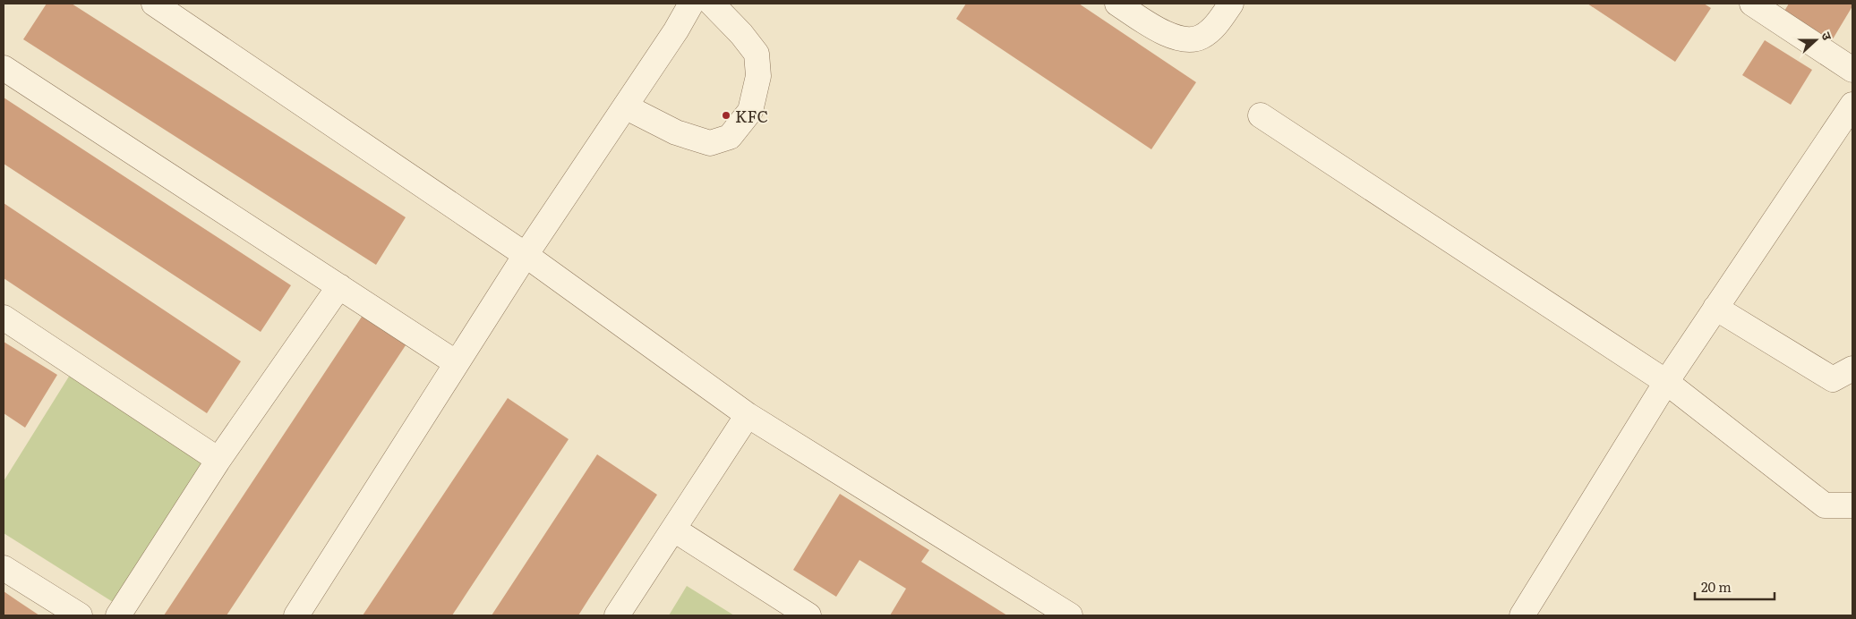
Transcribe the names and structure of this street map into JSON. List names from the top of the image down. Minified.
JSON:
{"places":["KFC"],"scale_bar":"20 m","north":"right"}
